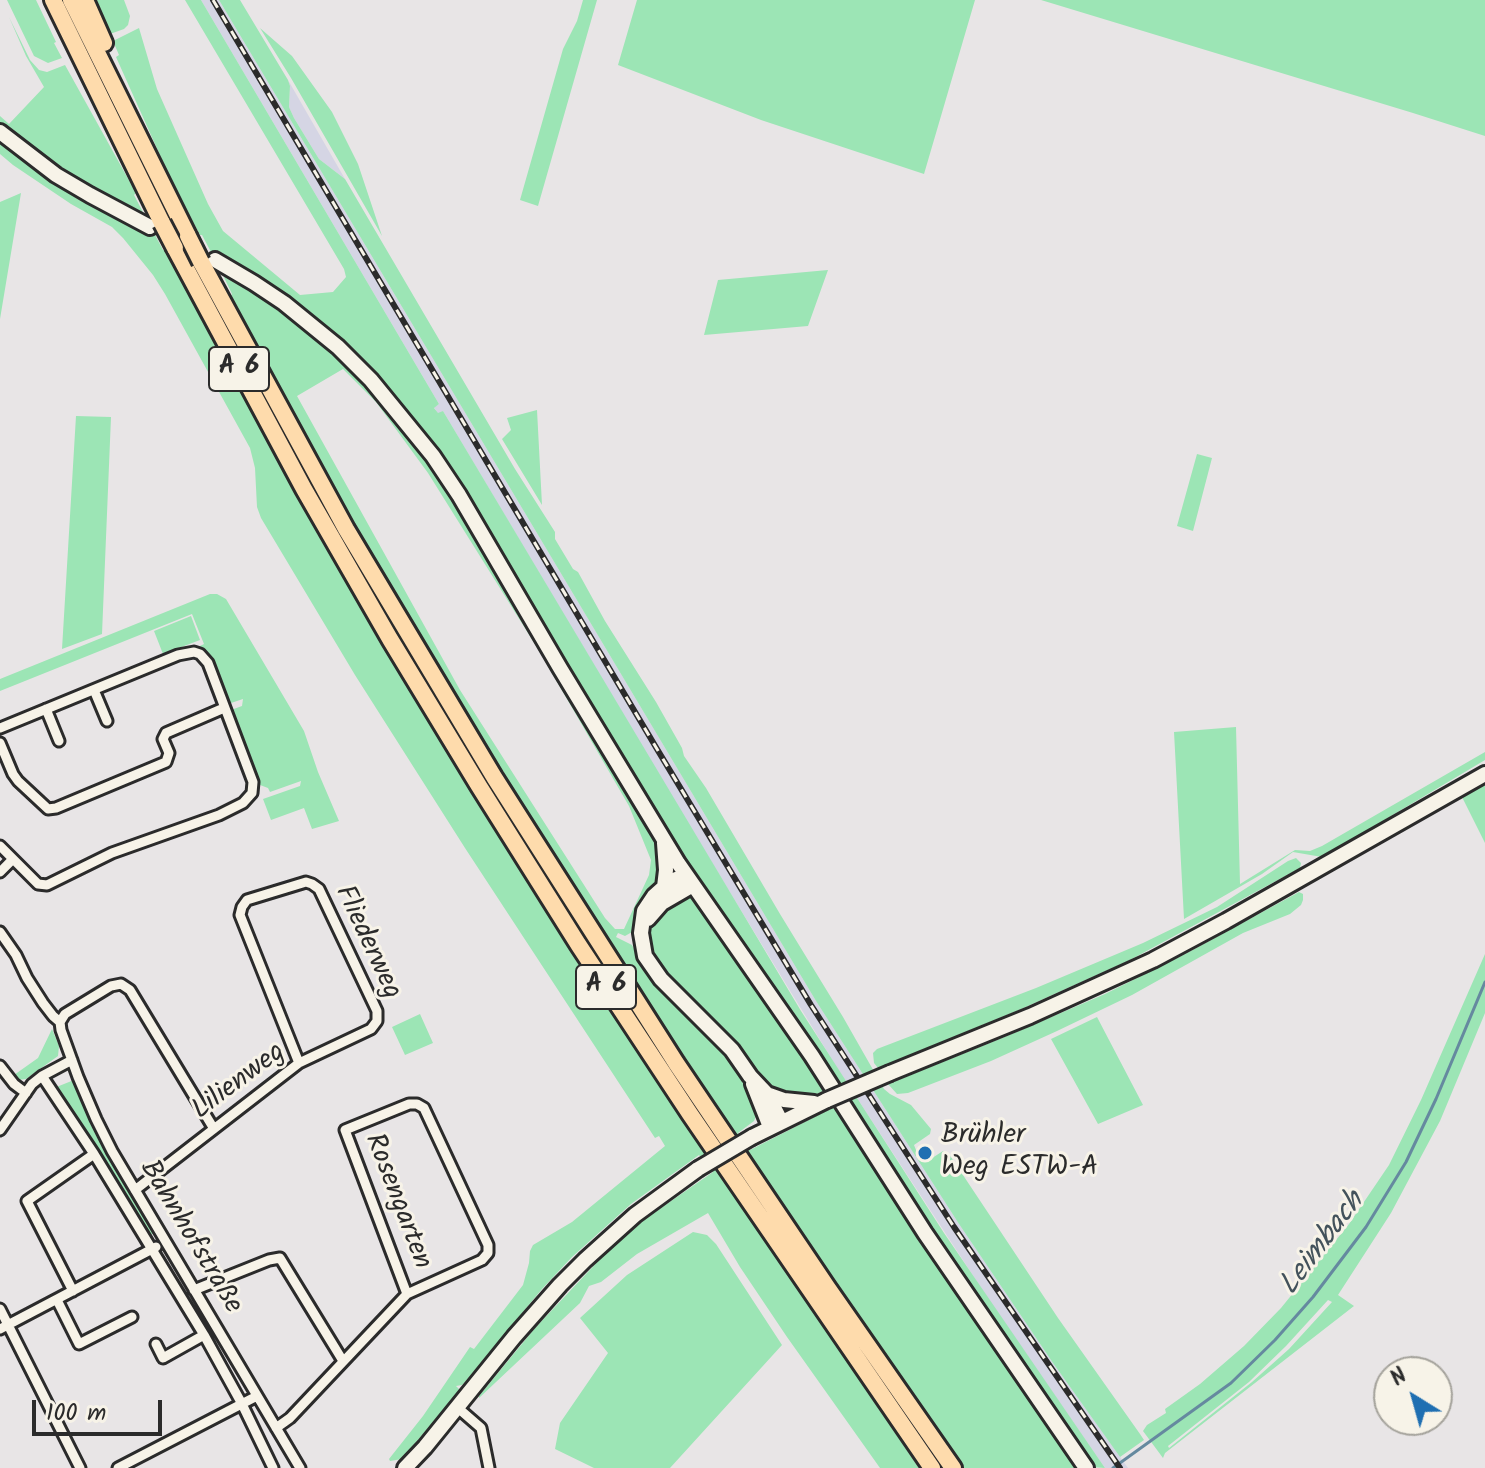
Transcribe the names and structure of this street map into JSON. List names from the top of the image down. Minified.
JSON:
{"streets":{"highway":["A 6"],"street":["Fliederweg","Lilienweg","Rosengarten","Bahnhofstraße"]},"crossings":[["Fliederweg","Lilienweg"],["Lilienweg","Bahnhofstraße"]],"water":["Leimbach"],"places":["Brühler Weg ESTW-A"],"scale_bar":"100 m","north":"top left"}
